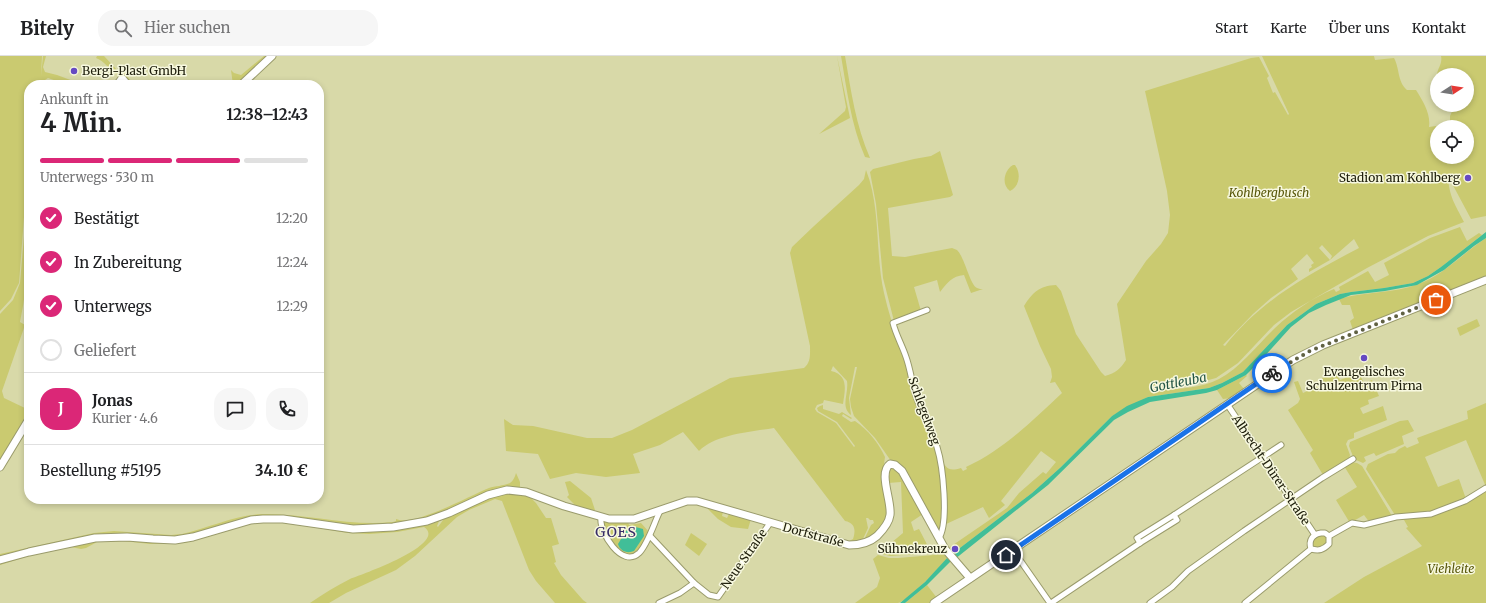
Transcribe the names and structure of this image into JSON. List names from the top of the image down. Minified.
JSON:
{"streets":{"street":["Schlegelweg","Albrecht-Dürer-Straße","Dorfstraße","Neue Straße"]},"crossings":[["Schlegelweg","Dorfstraße"],["Dorfstraße","Neue Straße"]],"districts":["GOES"],"water":["Gottleuba"],"parks":["Kohlbergbusch","Viehleite"],"places":["Bergi-Plast GmbH","Stadion am Kohlberg","Evangelisches Schulzentrum Pirna","Sühnekreuz"],"north":"right","page":{"header":"Bitely","search":"Hier suchen","nav":["Start","Karte","Über uns","Kontakt"],"heading":["4 Min.","Ankunft in","12:38–12:43"],"panel":["Jonas","Kurier · 4.6","Bestellung #5195","34.10 €"],"bar":"Unterwegs · 530 m","list":[["Bestätigt","12:20"],["In Zubereitung","12:24"],["Unterwegs","12:29"],"Geliefert"],"round":"J"}}
